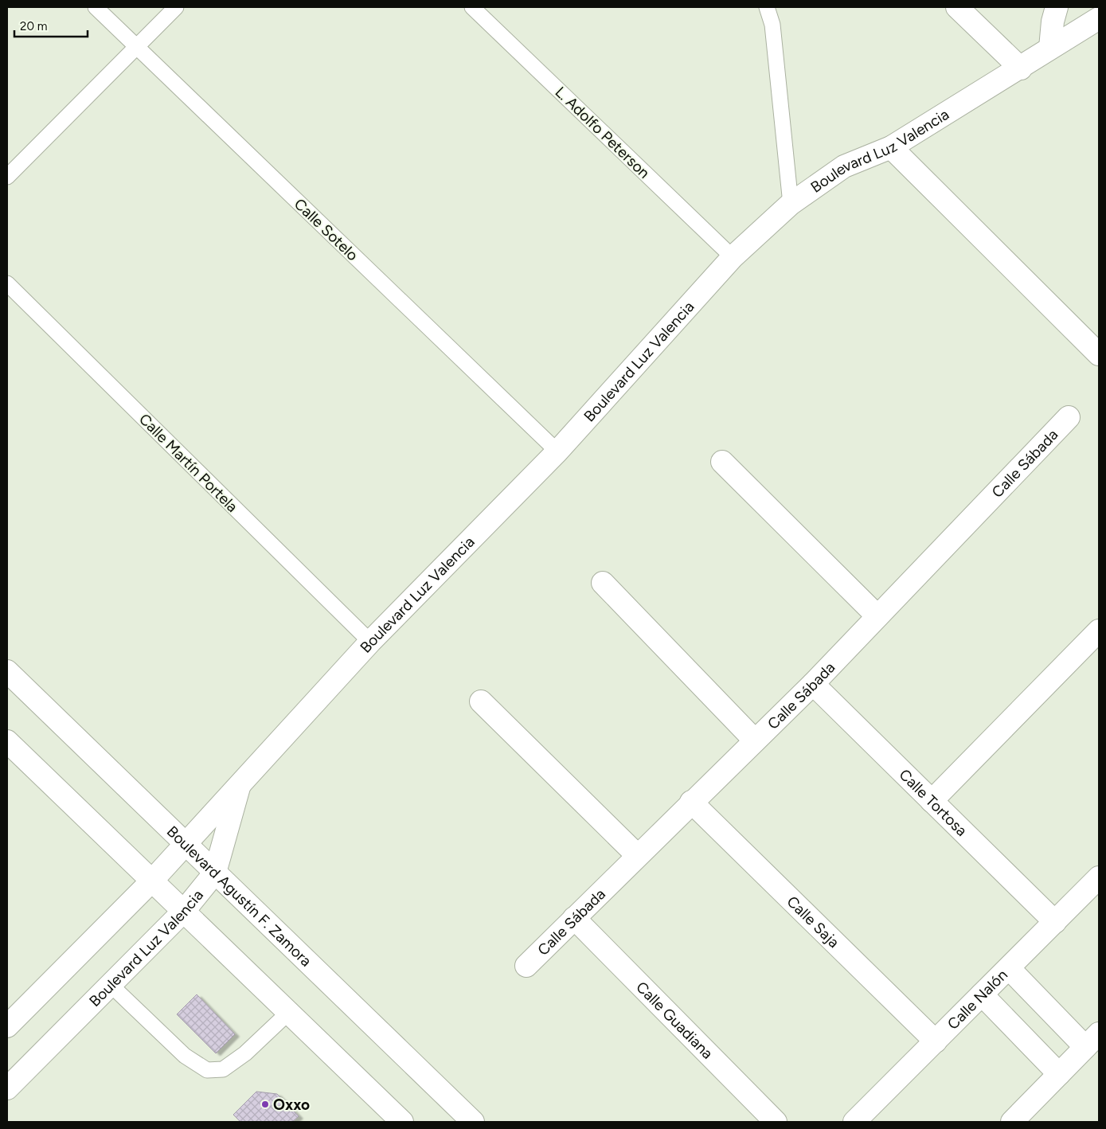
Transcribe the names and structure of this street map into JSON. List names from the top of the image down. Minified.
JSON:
{"streets":{"street":["Boulevard Luz Valencia","Calle Sábada","Calle Tortosa","Boulevard Agustín F. Zamora","Calle Saja","Calle Nalón","Calle Guadiana"],"lane":["L. Adolfo Peterson","Calle Sotelo","Calle Martín Portela"]},"crossings":[["L. Adolfo Peterson","Boulevard Luz Valencia"],["Boulevard Luz Valencia","Calle Sotelo"],["Boulevard Luz Valencia","Calle Martín Portela"],["Boulevard Luz Valencia","Boulevard Agustín F. Zamora"],["Calle Sábada","Calle Tortosa"],["Calle Sábada","Calle Saja"],["Calle Sábada","Calle Guadiana"],["Calle Tortosa","Calle Nalón"],["Calle Saja","Calle Nalón"]],"places":["Oxxo"],"scale_bar":"20 m"}
